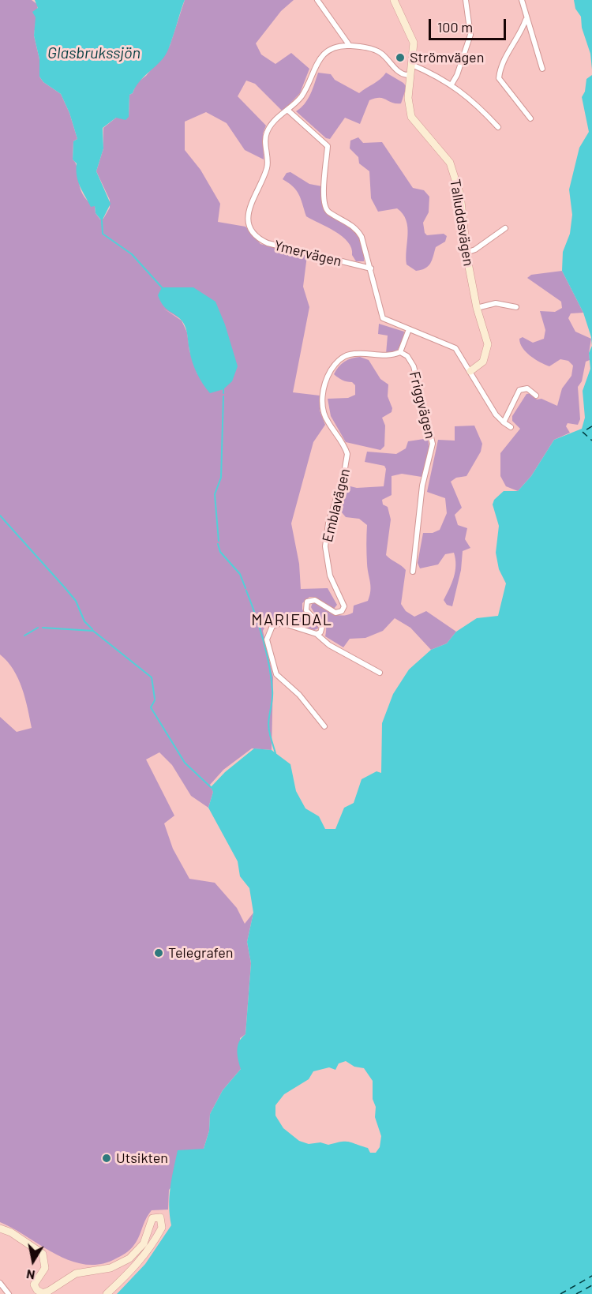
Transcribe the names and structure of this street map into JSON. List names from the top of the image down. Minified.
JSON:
{"streets":{"street":["Talluddsvägen","Ymervägen","Friggvägen","Emblavägen"]},"crossings":[["Friggvägen","Emblavägen"]],"districts":["MARIEDAL"],"water":["Glasbrukssjön"],"places":["Strömvägen","Telegrafen","Utsikten"],"scale_bar":"100 m","north":"bottom"}
